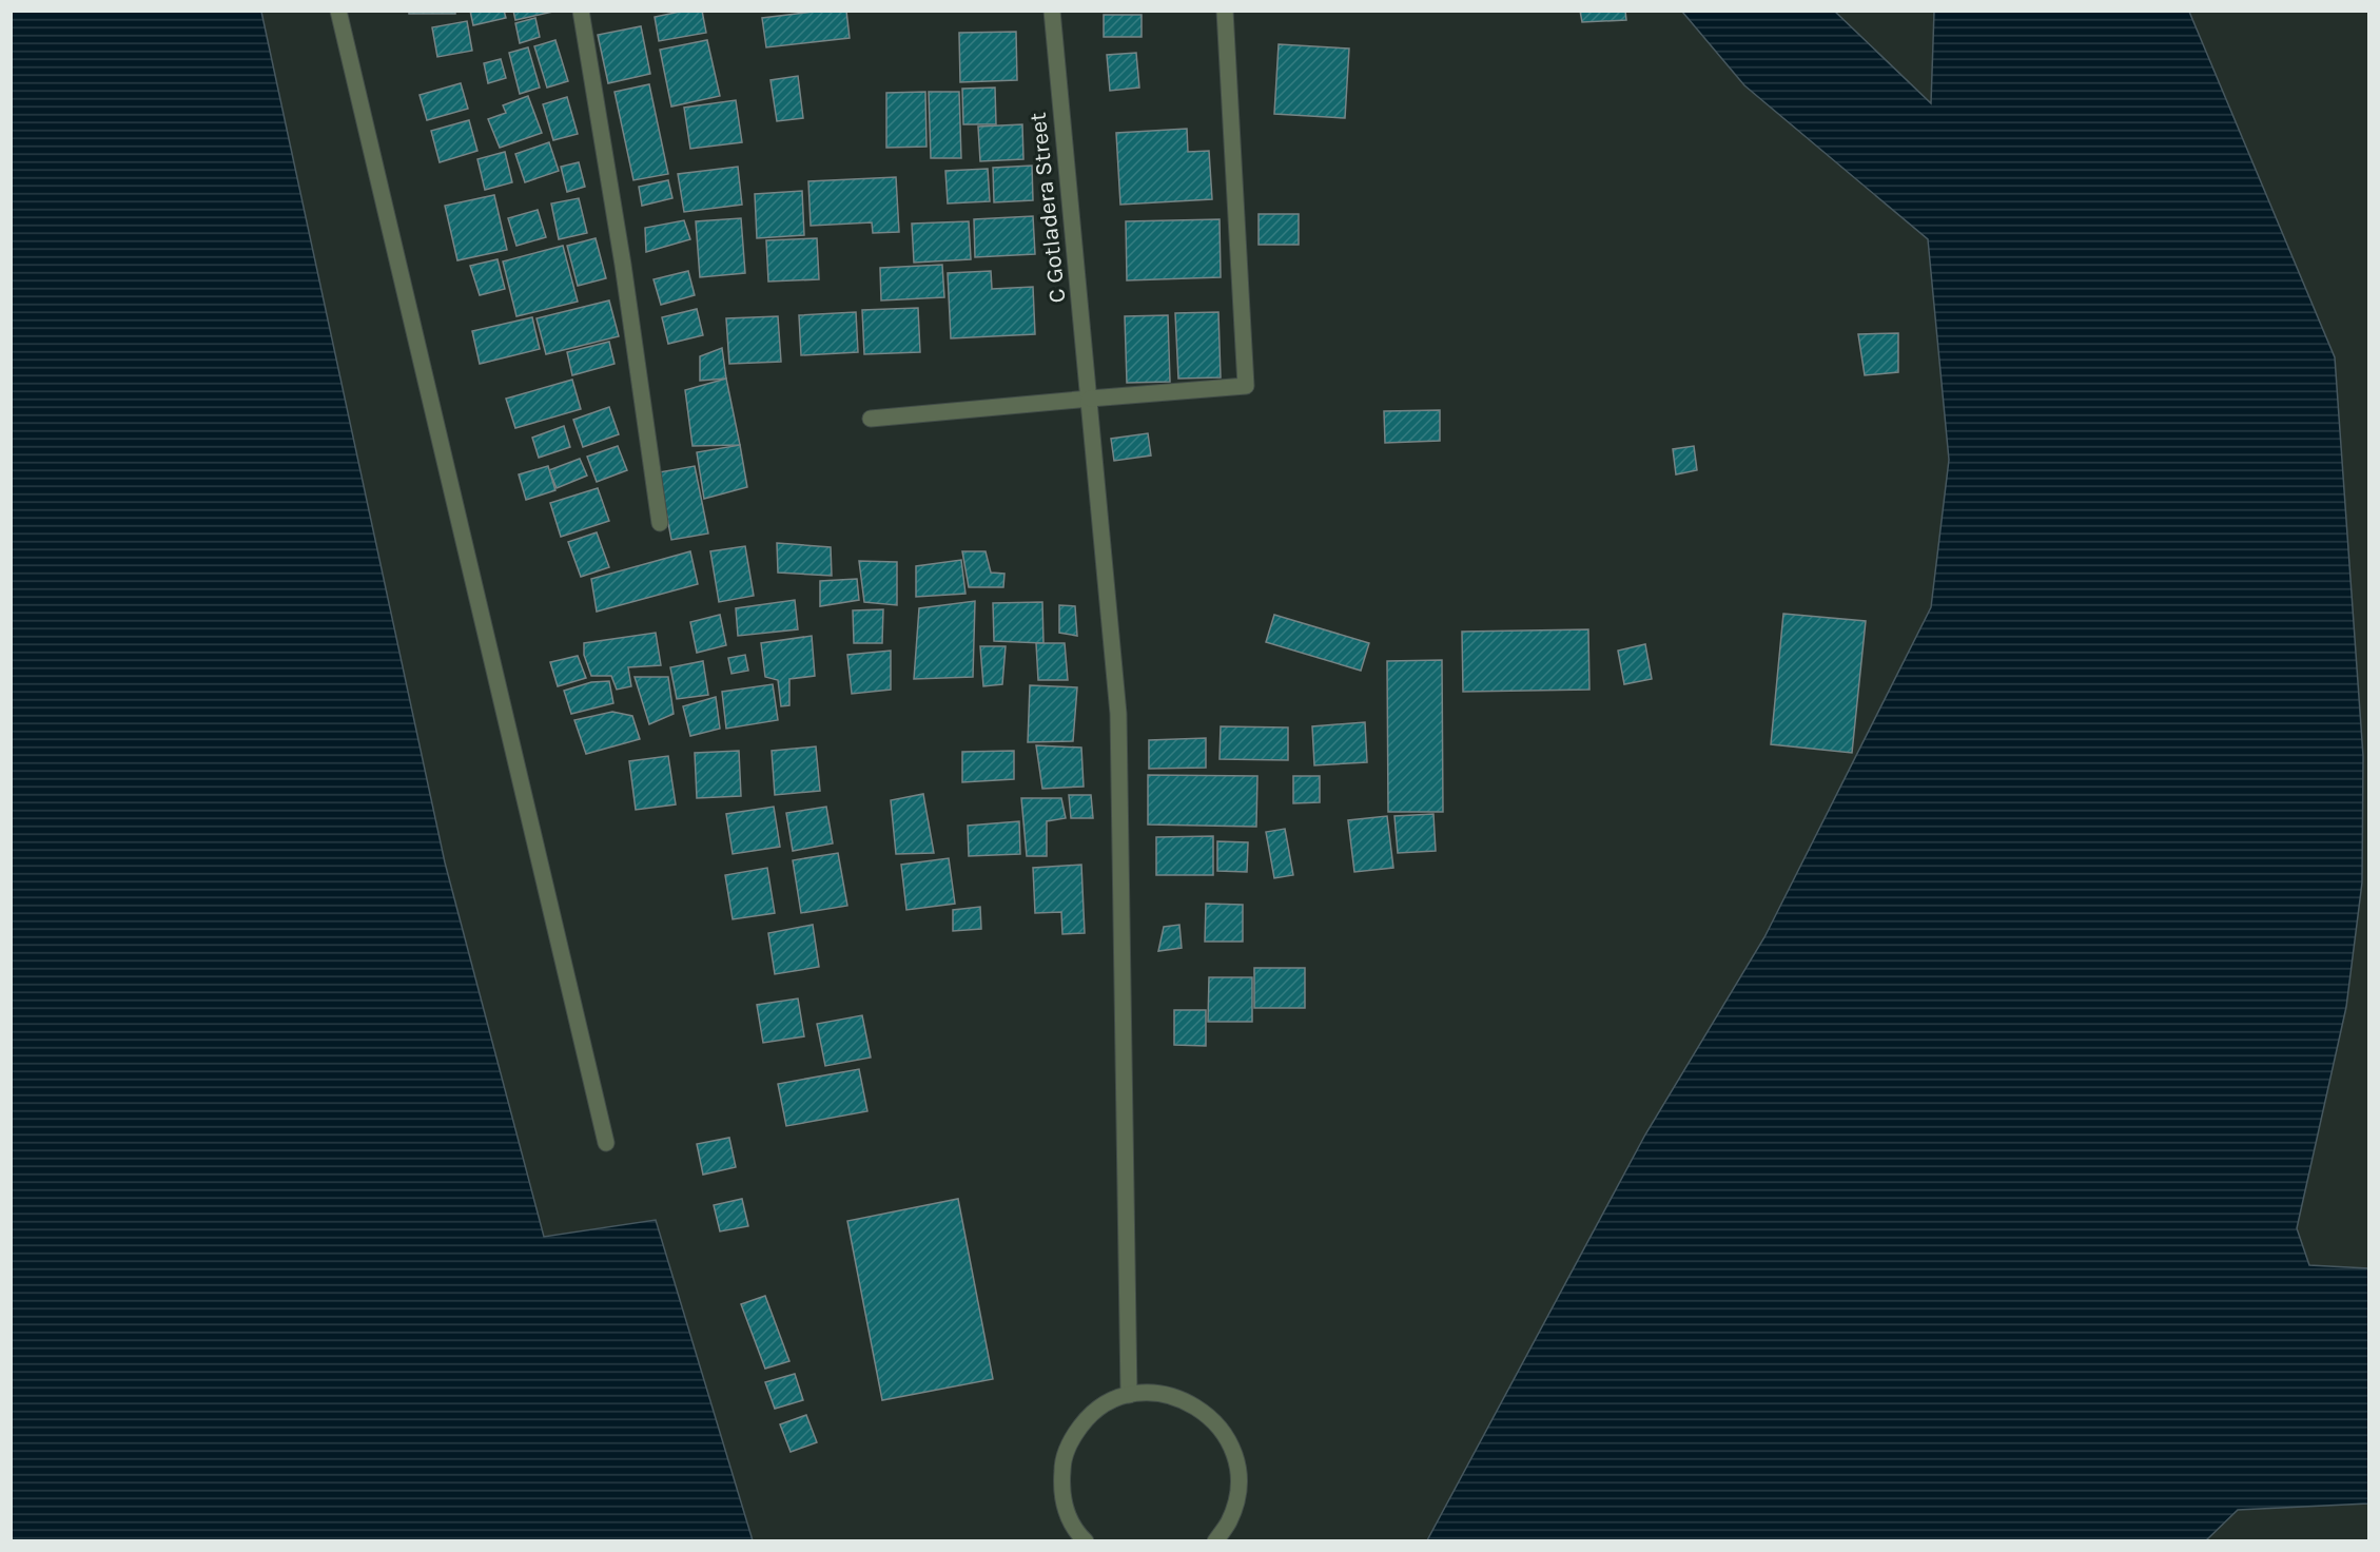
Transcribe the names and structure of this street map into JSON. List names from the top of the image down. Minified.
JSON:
{"streets":{"street":["C Gotladera Street"]}}
